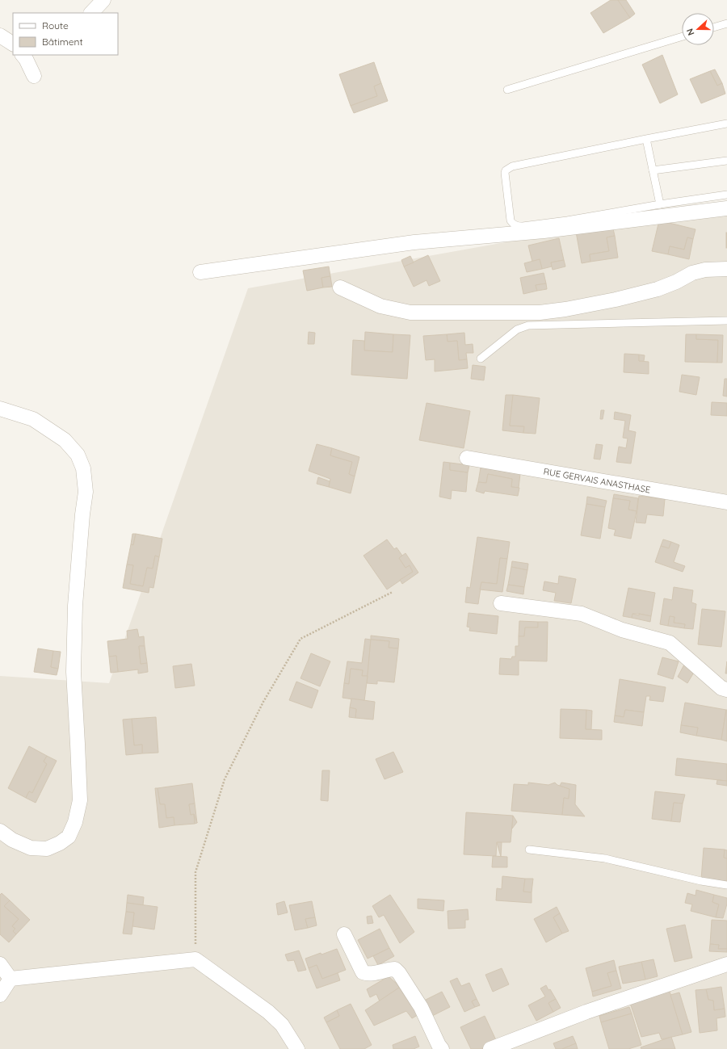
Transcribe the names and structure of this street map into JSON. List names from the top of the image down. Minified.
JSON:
{"streets":{"street":["RUE GERVAIS ANASTHASE"]},"legend":["Route","Bâtiment"],"north":"left"}
